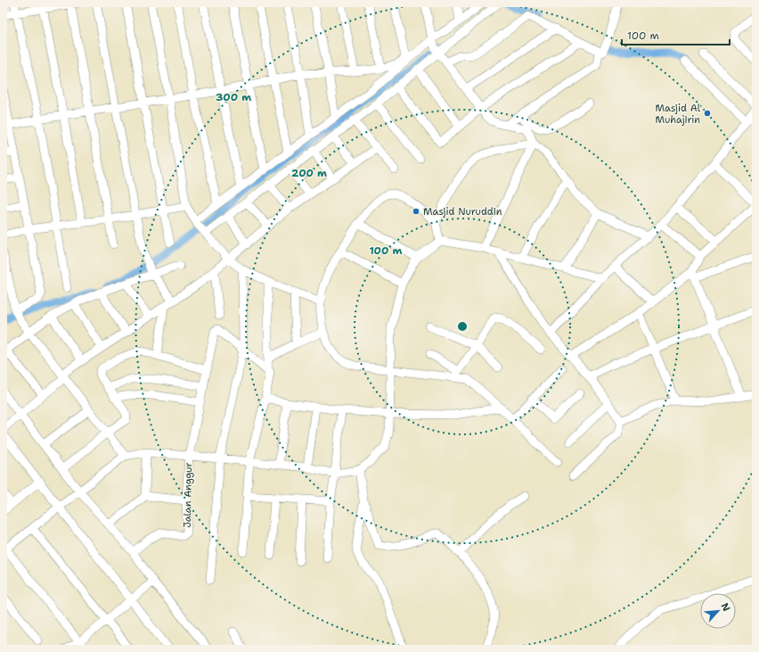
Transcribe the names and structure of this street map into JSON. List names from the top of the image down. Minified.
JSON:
{"streets":{"street":["Jalan Anggur"]},"places":["Masjid Al Muhajirin","Masjid Nuruddin"],"scale_bar":"100 m","north":"top right","rings":["300 m","200 m","100 m"]}
